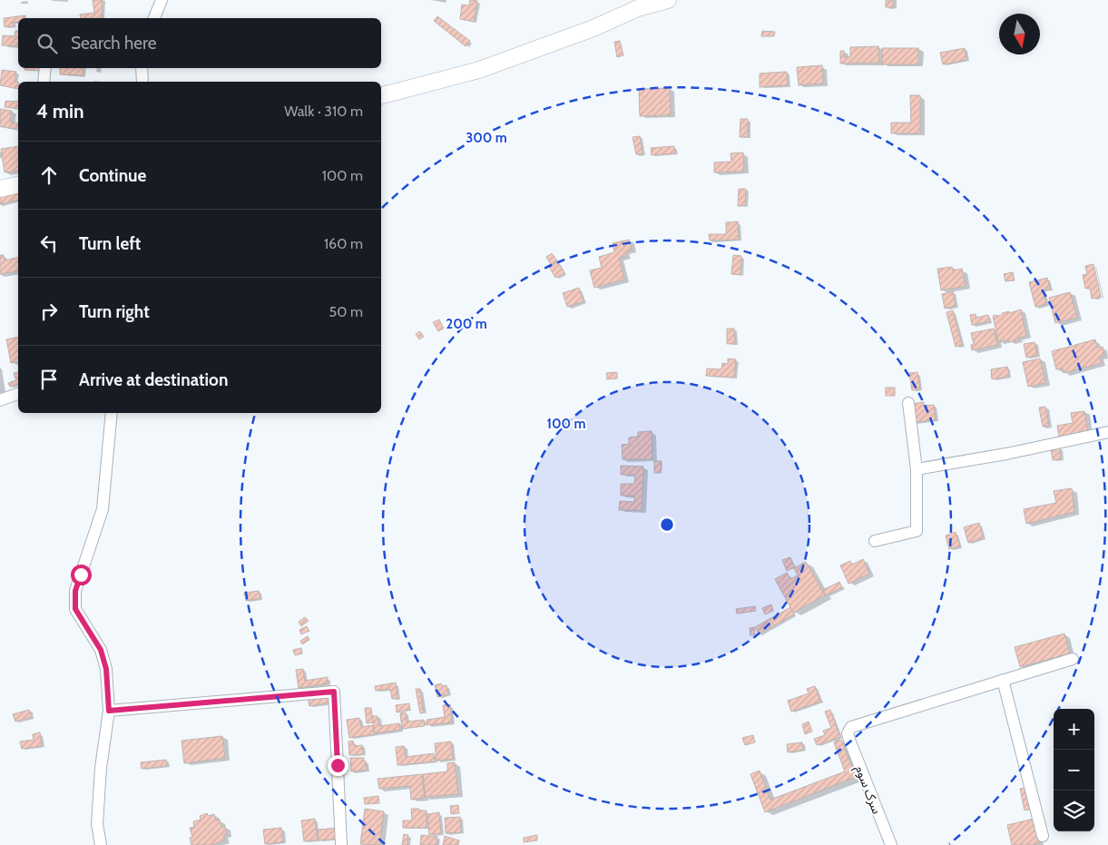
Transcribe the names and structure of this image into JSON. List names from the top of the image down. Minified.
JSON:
{"streets":{"street":["سرک سوم"]},"north":"bottom","page":{"search":"Search here","heading":["4 min","Walk · 310 m"],"list":[["Continue","100 m"],["Turn left","160 m"],["Turn right","50 m"],"Arrive at destination"],"map_buttons":["+","−"]},"rings":["300 m","200 m","100 m"]}
